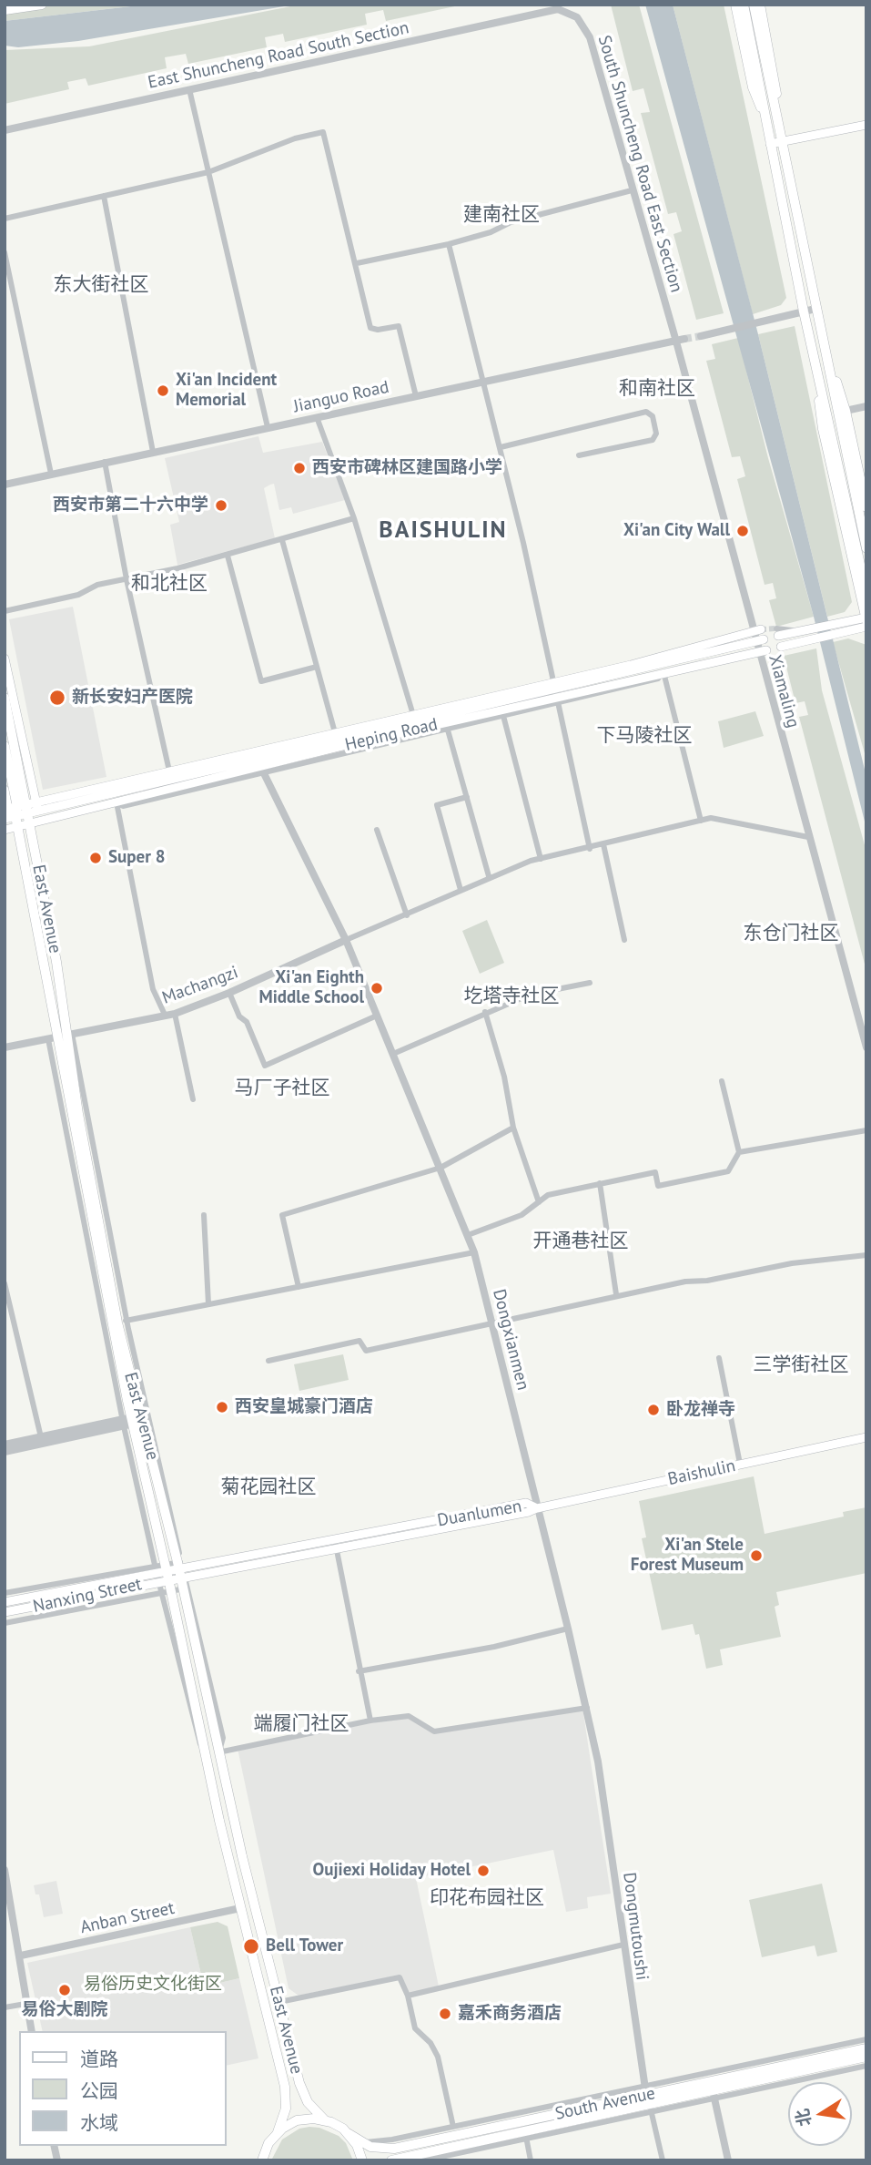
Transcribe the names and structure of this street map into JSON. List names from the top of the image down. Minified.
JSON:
{"streets":{"main road":["Heping Road","East Avenue","Baishulin","Duanlumen","Nanxing Street","South Avenue"],"street":["East Shuncheng Road South Section","South Shuncheng Road East Section","Jianguo Road","Xiamaling","Machangzi","Dongxianmen","Anban Street","Dongmutoushi"]},"crossings":[["East Shuncheng Road South Section","South Shuncheng Road East Section"],["South Shuncheng Road East Section","Jianguo Road"],["South Shuncheng Road East Section","Xiamaling"],["Jianguo Road","Xiamaling"],["Xiamaling","Heping Road"],["Heping Road","East Avenue"],["Heping Road","Dongxianmen"],["East Avenue","Machangzi"],["East Avenue","Duanlumen"],["East Avenue","Nanxing Street"],["East Avenue","Anban Street"],["East Avenue","South Avenue"],["Machangzi","Dongxianmen"],["Dongxianmen","Baishulin"],["Dongxianmen","Duanlumen"],["Dongxianmen","Dongmutoushi"],["Baishulin","Duanlumen"],["Duanlumen","Nanxing Street"],["Dongmutoushi","South Avenue"]],"districts":["建南社区","东大街社区","和南社区","BAISHULIN","和北社区","下马陵社区","东仓门社区","圪塔寺社区","马厂子社区","开通巷社区","三学街社区","菊花园社区","端履门社区","印花布园社区"],"parks":["易俗历史文化街区"],"places":["Xi'an Incident Memorial","西安市碑林区建国路小学","西安市第二十六中学","Xi'an City Wall","新长安妇产医院","Super 8","Xi'an Eighth Middle School","西安皇城豪门酒店","卧龙禅寺","Xi'an Stele Forest Museum","Oujiexi Holiday Hotel","Bell Tower","易俗大剧院","嘉禾商务酒店"],"legend":["道路","公园","水域"],"north":"left"}
